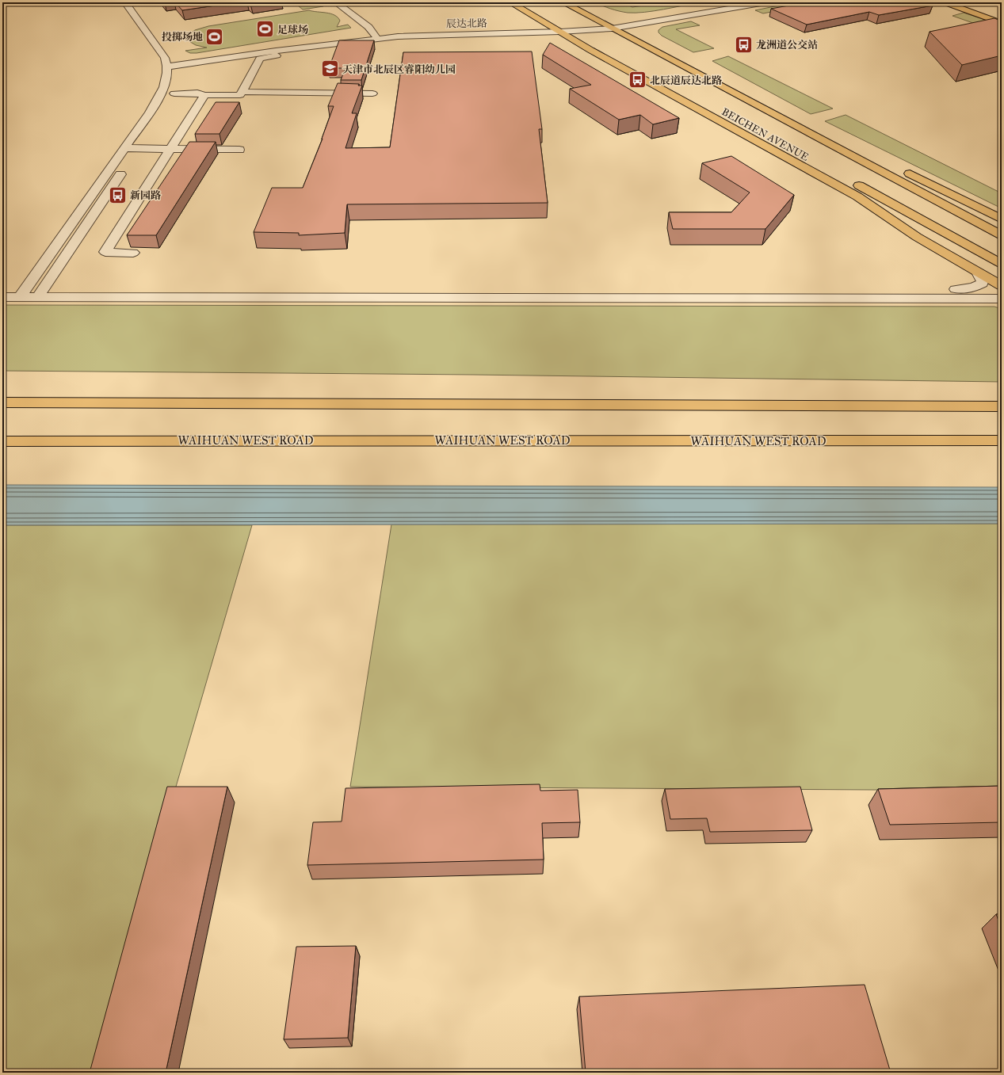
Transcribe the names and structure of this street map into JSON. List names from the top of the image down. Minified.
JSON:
{"streets":{"main road":["BEICHEN AVENUE","WAIHUAN WEST ROAD"],"street":["辰达北路"]},"crossings":[["辰达北路","BEICHEN AVENUE"]],"places":{"sports":["足球场","投掷场地"],"bus stop":["龙洲道公交站","北辰道辰达北路","新园路"],"school or university":["天津市北辰区睿阳幼儿园"]}}
